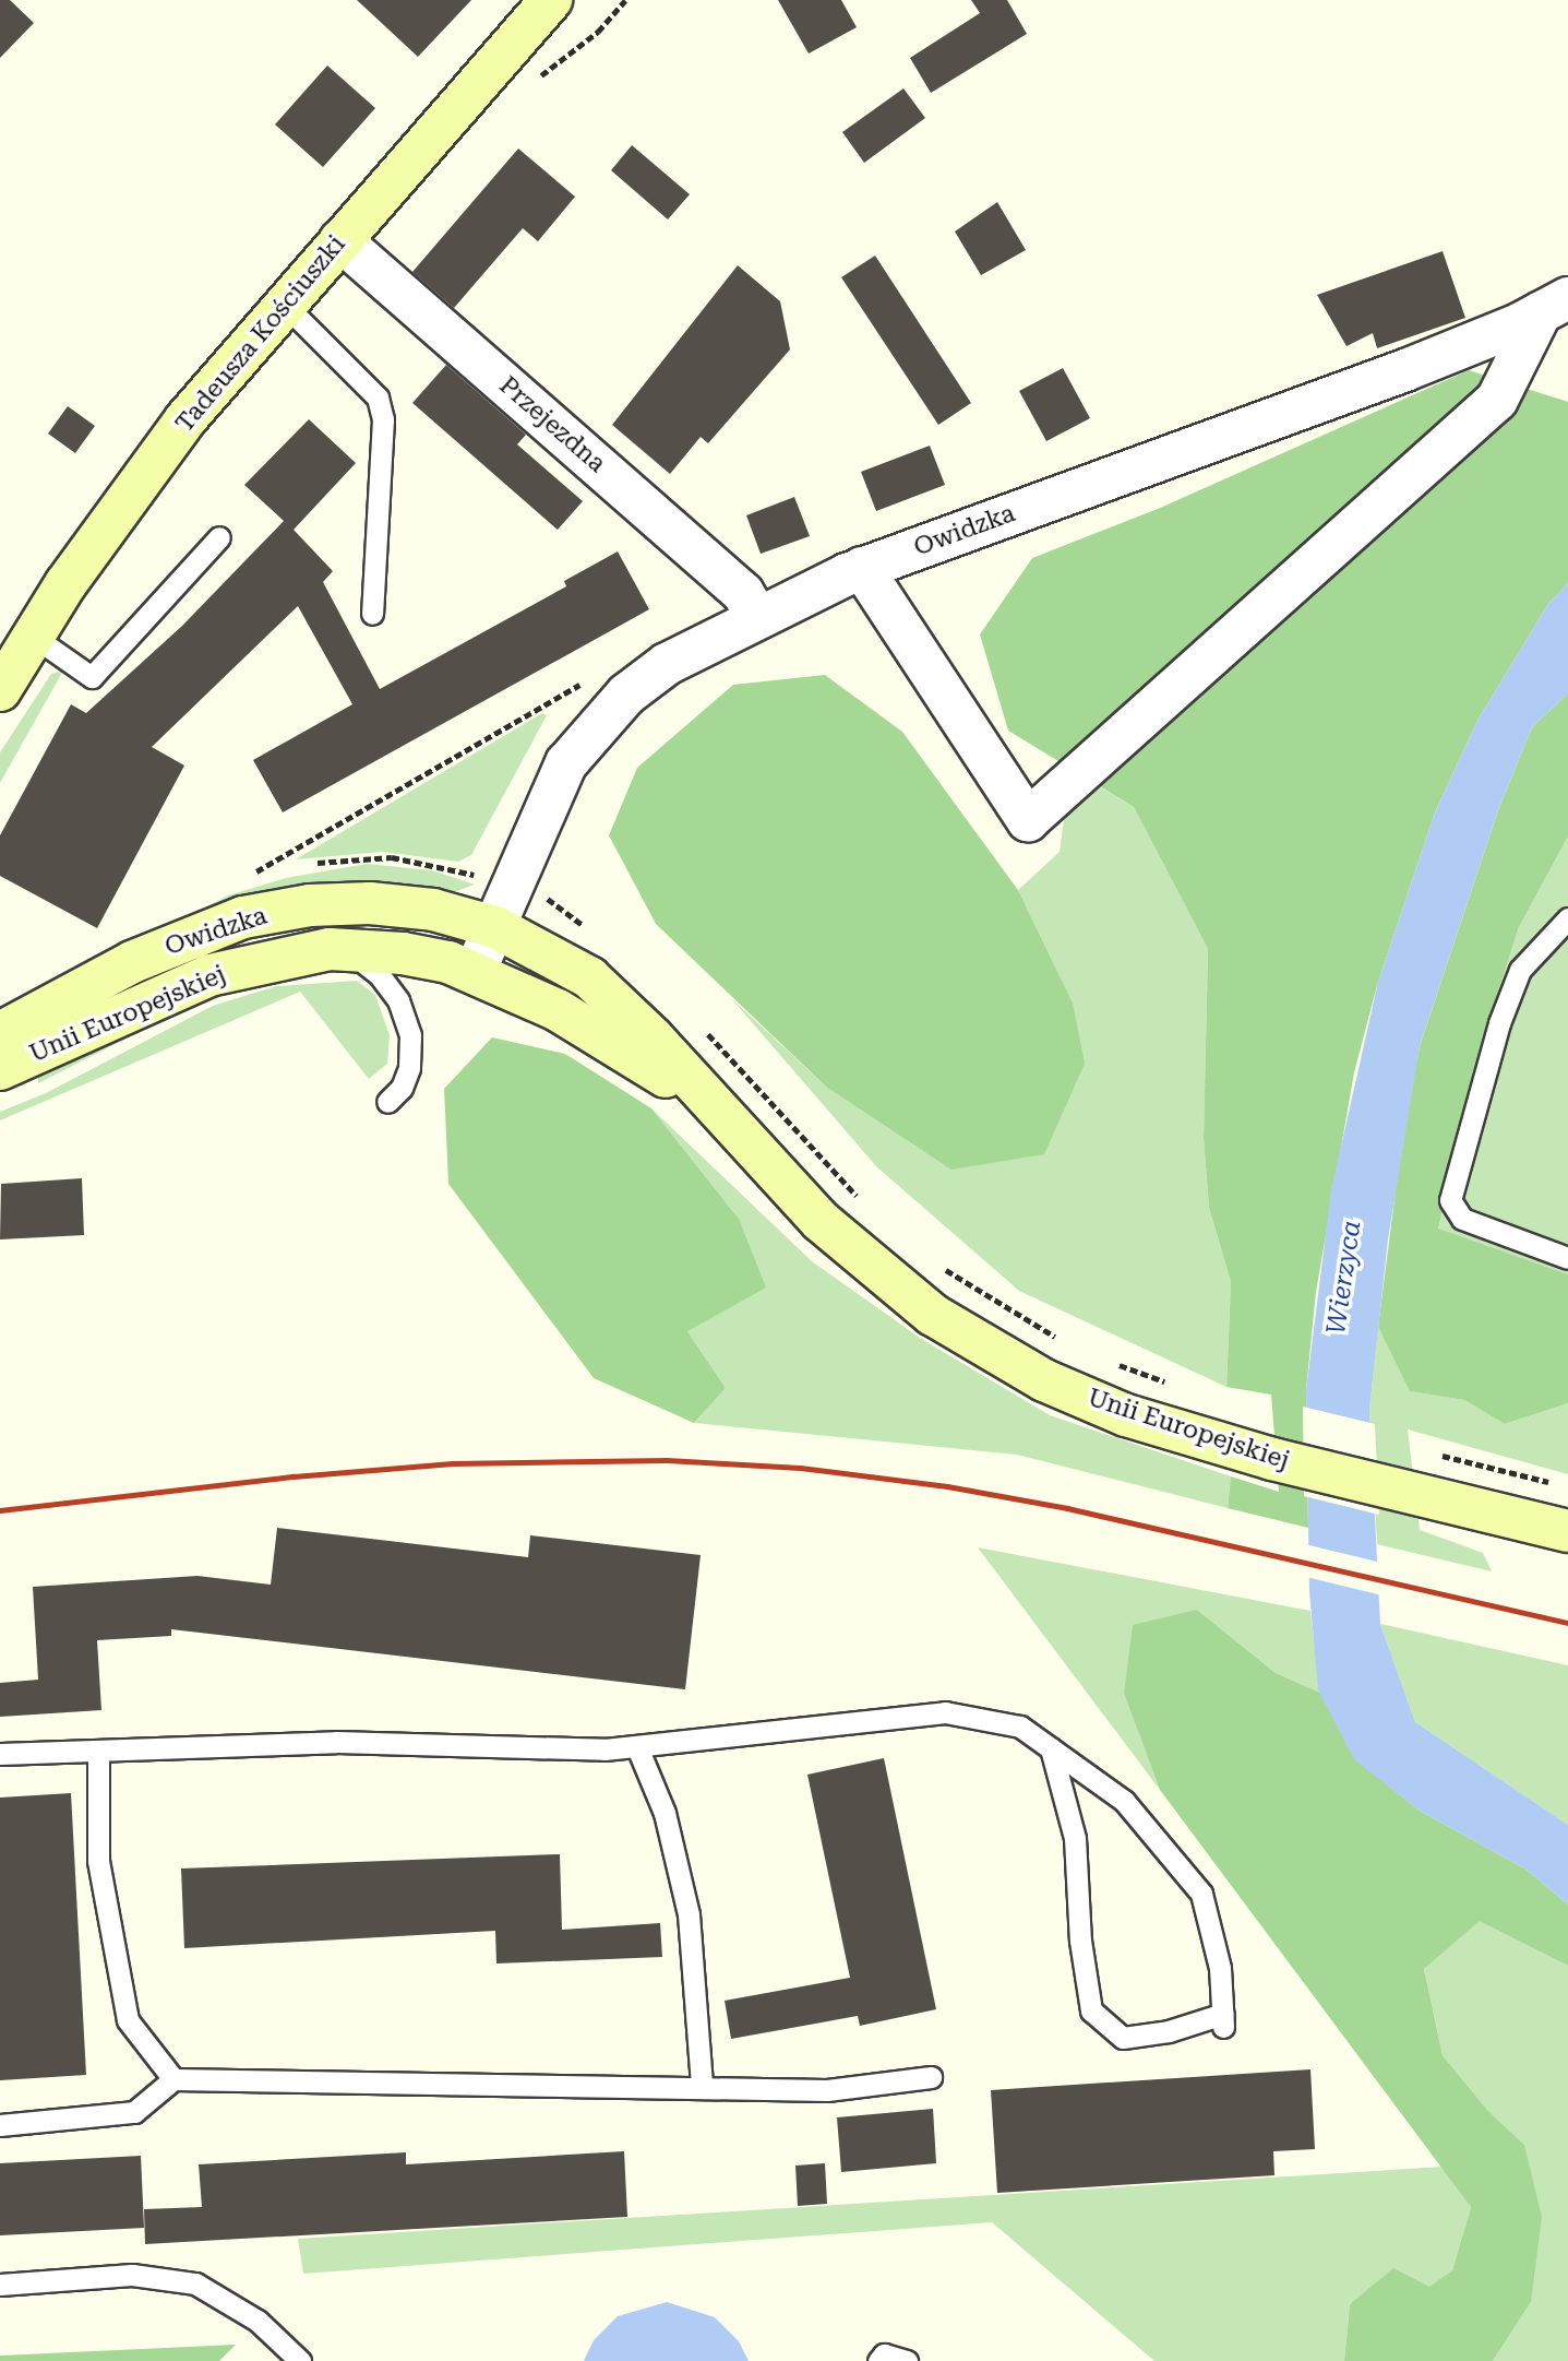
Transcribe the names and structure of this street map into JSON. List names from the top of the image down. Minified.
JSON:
{"streets":{"main road":["Tadeusza Kościuszki","Owidzka","Unii Europejskiej"],"street":["Przejezdna"]},"crossings":[["Tadeusza Kościuszki","Przejezdna"],["Przejezdna","Owidzka"],["Owidzka","Unii Europejskiej"]],"water":["Wierzyca"]}
